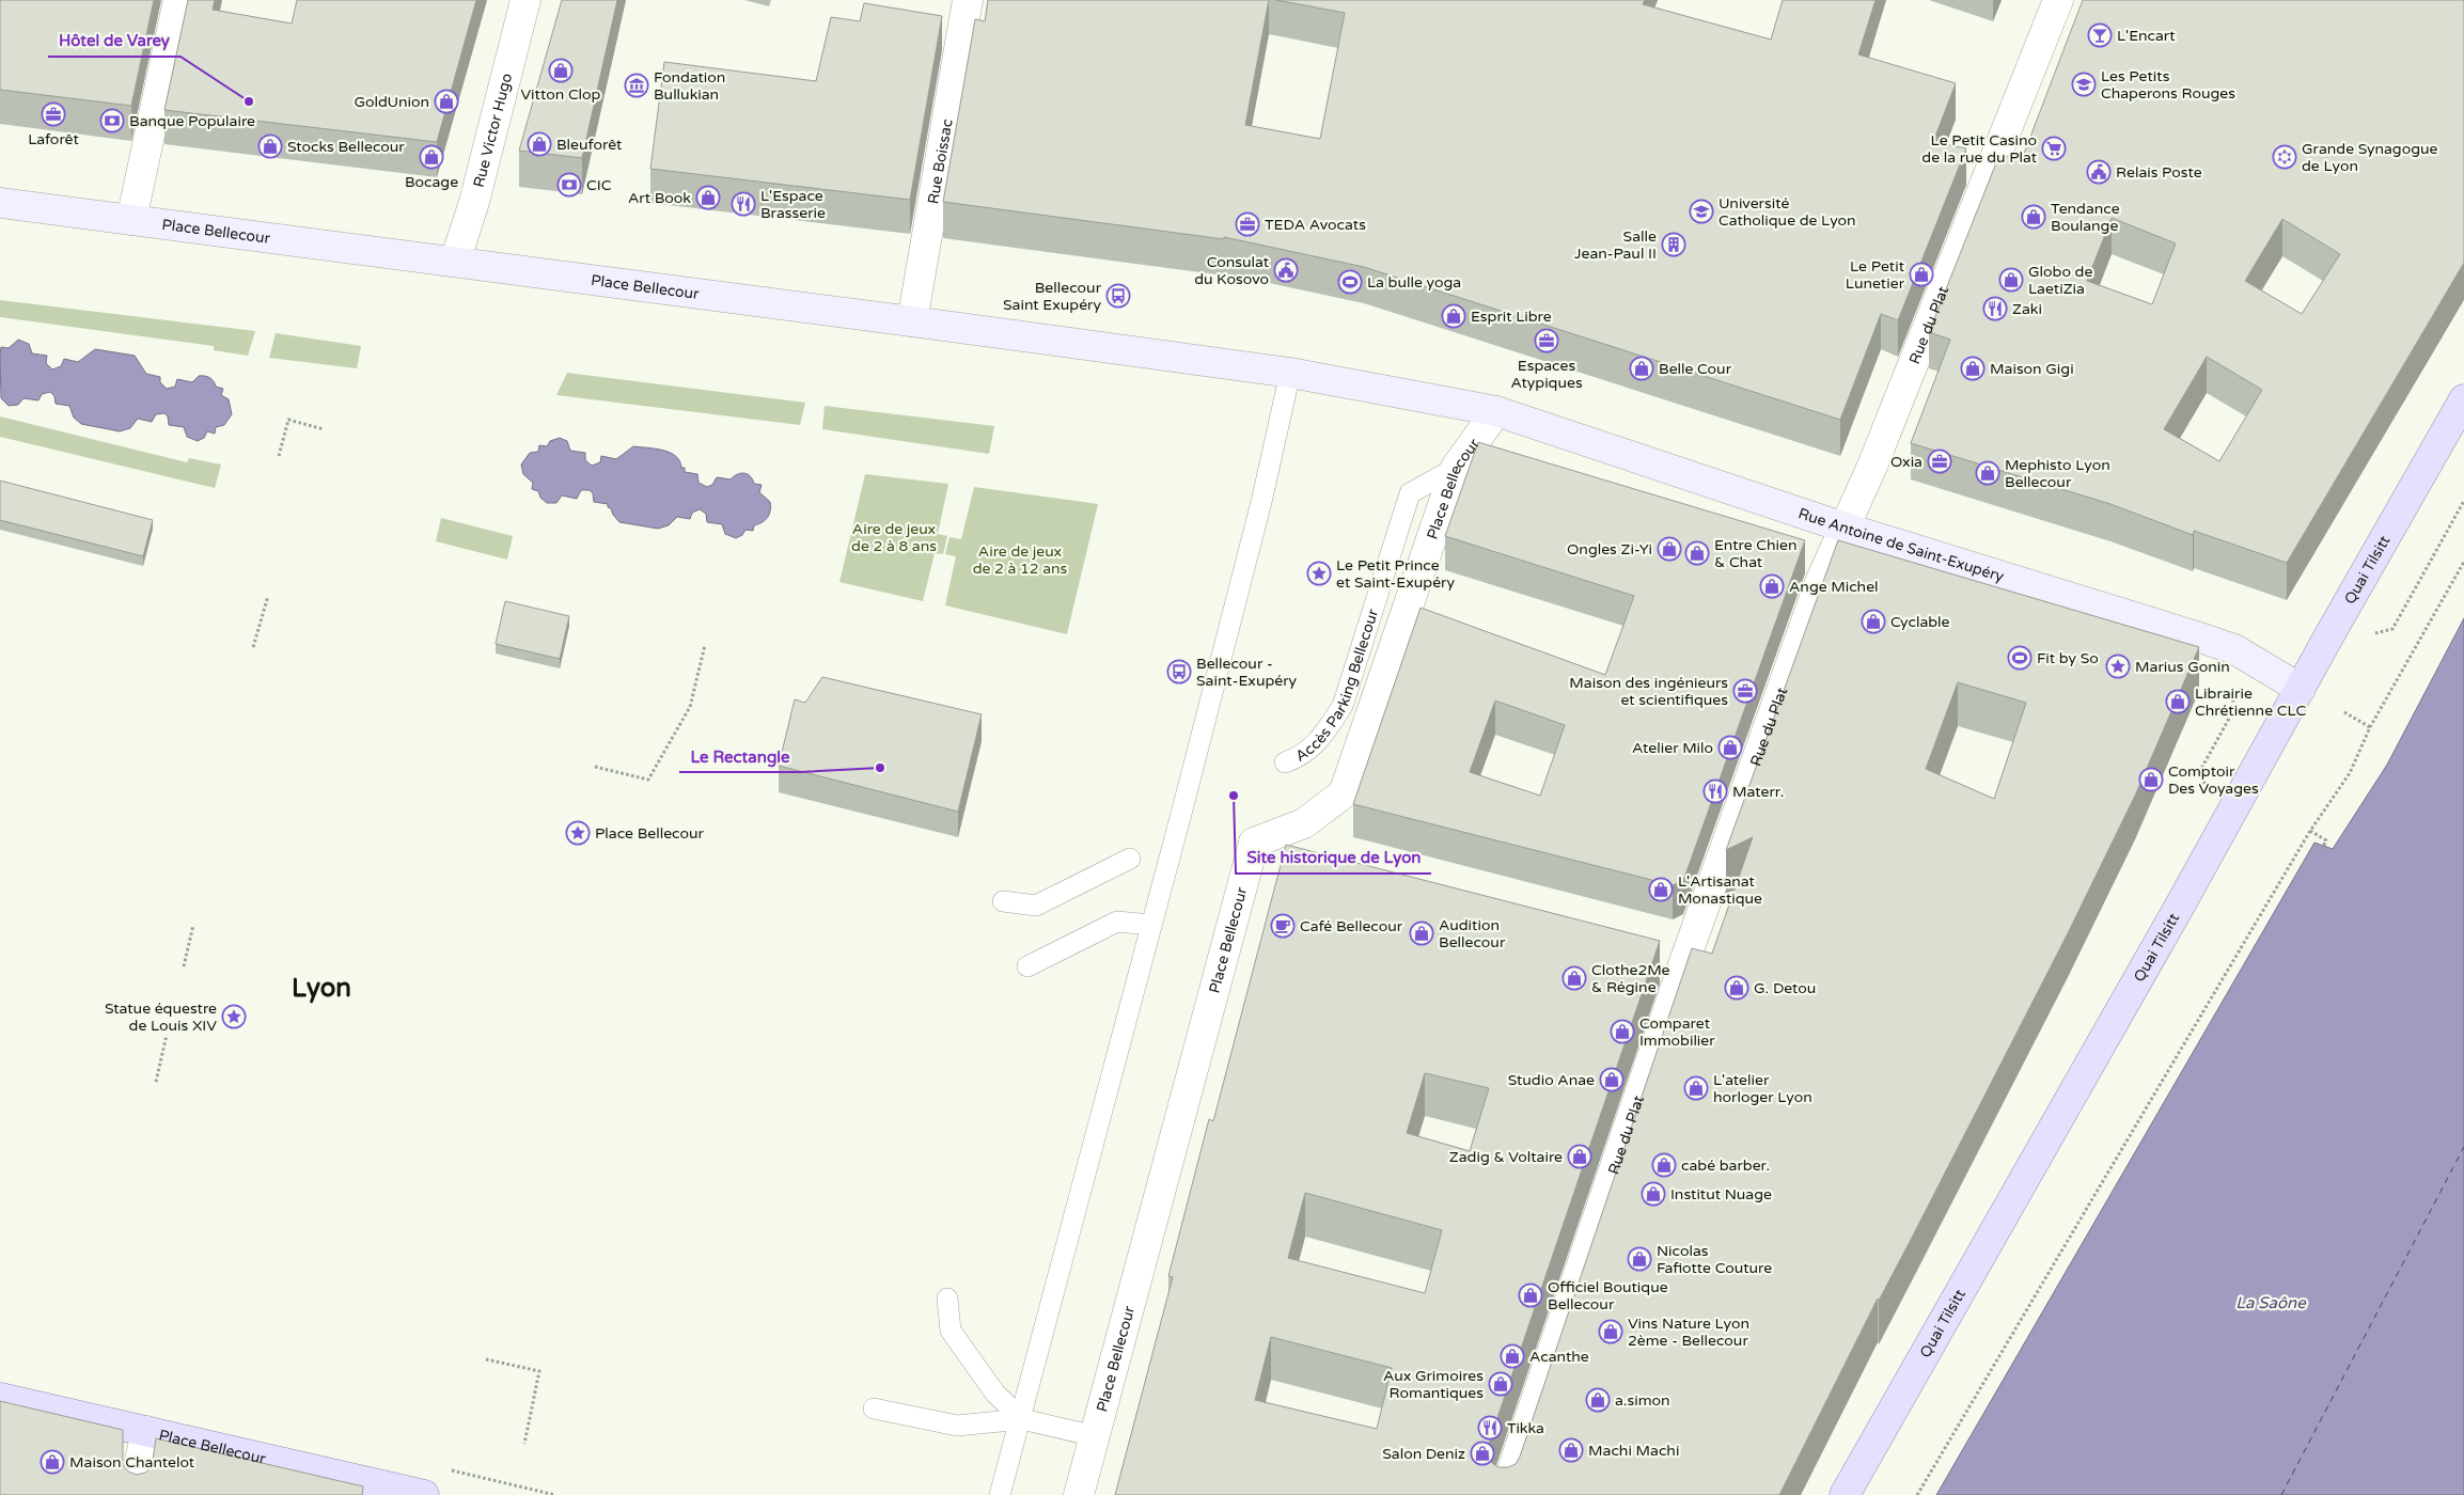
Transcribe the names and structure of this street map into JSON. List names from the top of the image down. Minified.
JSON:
{"streets":{"main road":["Place Bellecour","Rue Antoine de Saint-Exupéry","Quai Tilsitt"],"street":["Rue Victor Hugo","Rue Boissac","Rue du Plat"],"lane":["Accès Parking Bellecour"]},"crossings":[["Rue Victor Hugo","Place Bellecour"],["Rue Boissac","Place Bellecour"],["Place Bellecour","Rue Antoine de Saint-Exupéry"],["Place Bellecour","Accès Parking Bellecour"],["Rue du Plat","Rue Antoine de Saint-Exupéry"],["Rue Antoine de Saint-Exupéry","Quai Tilsitt"]],"districts":["Lyon"],"water":["La Saône"],"parks":["Aire de jeux de 2 à 8 ans","Aire de jeux de 2 à 12 ans"],"places":{"bar":["L'Encart"],"shop":["Vitton Clop","GoldUnion","Bleuforêt","Stocks Bellecour","Bocage","Art Book","Tendance Boulange","Le Petit Lunetier","Globo de LaetiZia","Esprit Libre","Belle Cour","Maison Gigi","Mephisto Lyon Bellecour","Ongles Zi-Yi","Entre Chien & Chat","Ange Michel","Cyclable","Librairie Chrétienne CLC","Atelier Milo","Comptoir Des Voyages","L'Artisanat Monastique","Audition Bellecour","Clothe2Me & Régine","G. Detou","Comparet Immobilier","Studio Anae","L'atelier horloger Lyon","Zadig & Voltaire","cabé barber.","Institut Nuage","Nicolas Fafiotte Couture","Officiel Boutique Bellecour","Vins Nature Lyon 2ème - Bellecour","Acanthe","Aux Grimoires Romantiques","a.simon","Machi Machi","Salon Deniz","Maison Chantelot"],"school or university":["Les Petits Chaperons Rouges","Université Catholique de Lyon"],"museum":["Fondation Bullukian"],"other":["Hôtel de Varey","Le Rectangle","Site historique de Lyon"],"office":["Laforêt","TEDA Avocats","Espaces Atypiques","Oxia","Maison des ingénieurs et scientifiques"],"bank":["Banque Populaire","CIC"],"supermarket":["Le Petit Casino de la rue du Plat"],"synagogue":["Grande Synagogue de Lyon"],"public building":["Relais Poste","Consulat du Kosovo"],"restaurant":["L'Espace Brasserie","Zaki","Materr.","Tikka"],"building":["Salle Jean-Paul II"],"sports":["La bulle yoga","Fit by So"],"bus stop":["Bellecour Saint Exupéry","Bellecour - Saint-Exupéry"],"place":["Le Petit Prince et Saint-Exupéry","Marius Gonin","Place Bellecour","Statue équestre de Louis XIV"],"cafe":["Café Bellecour"]}}
